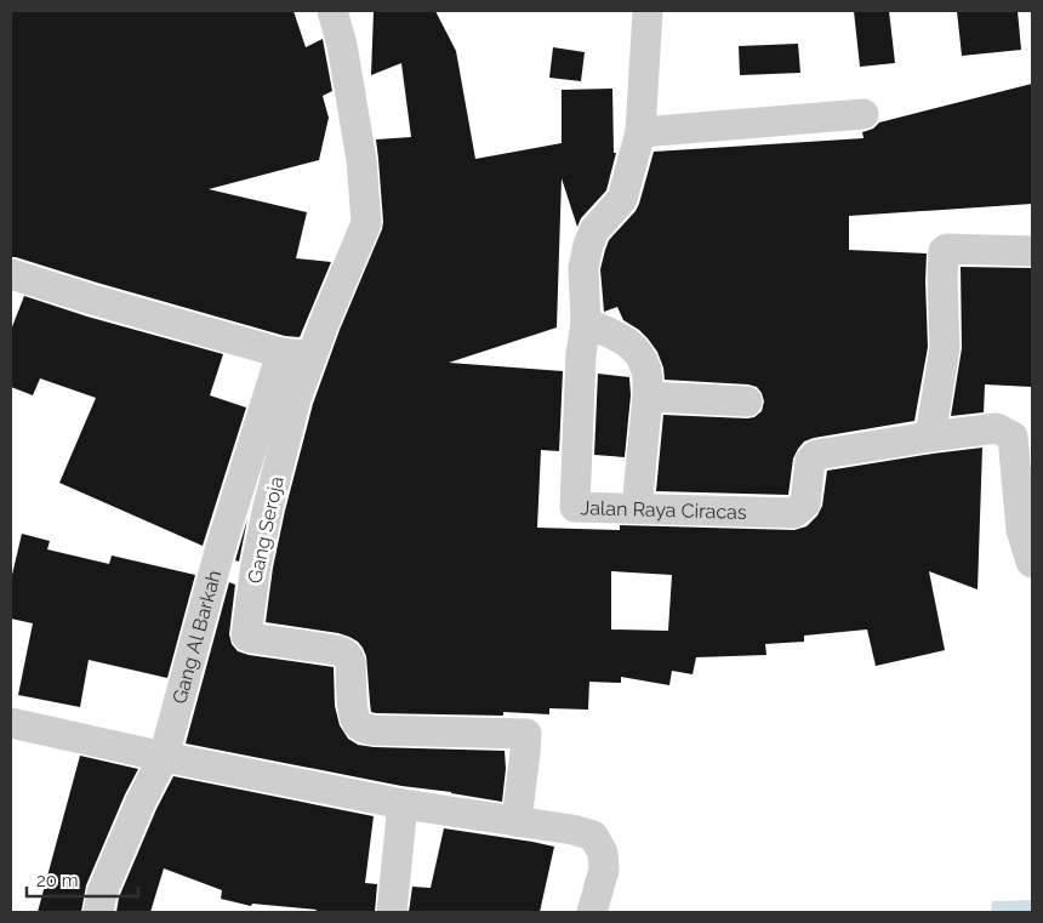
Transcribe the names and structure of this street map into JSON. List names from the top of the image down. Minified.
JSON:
{"streets":{"street":["Jalan Raya Ciracas","Gang Seroja","Gang Al Barkah"]},"scale_bar":"20 m"}
